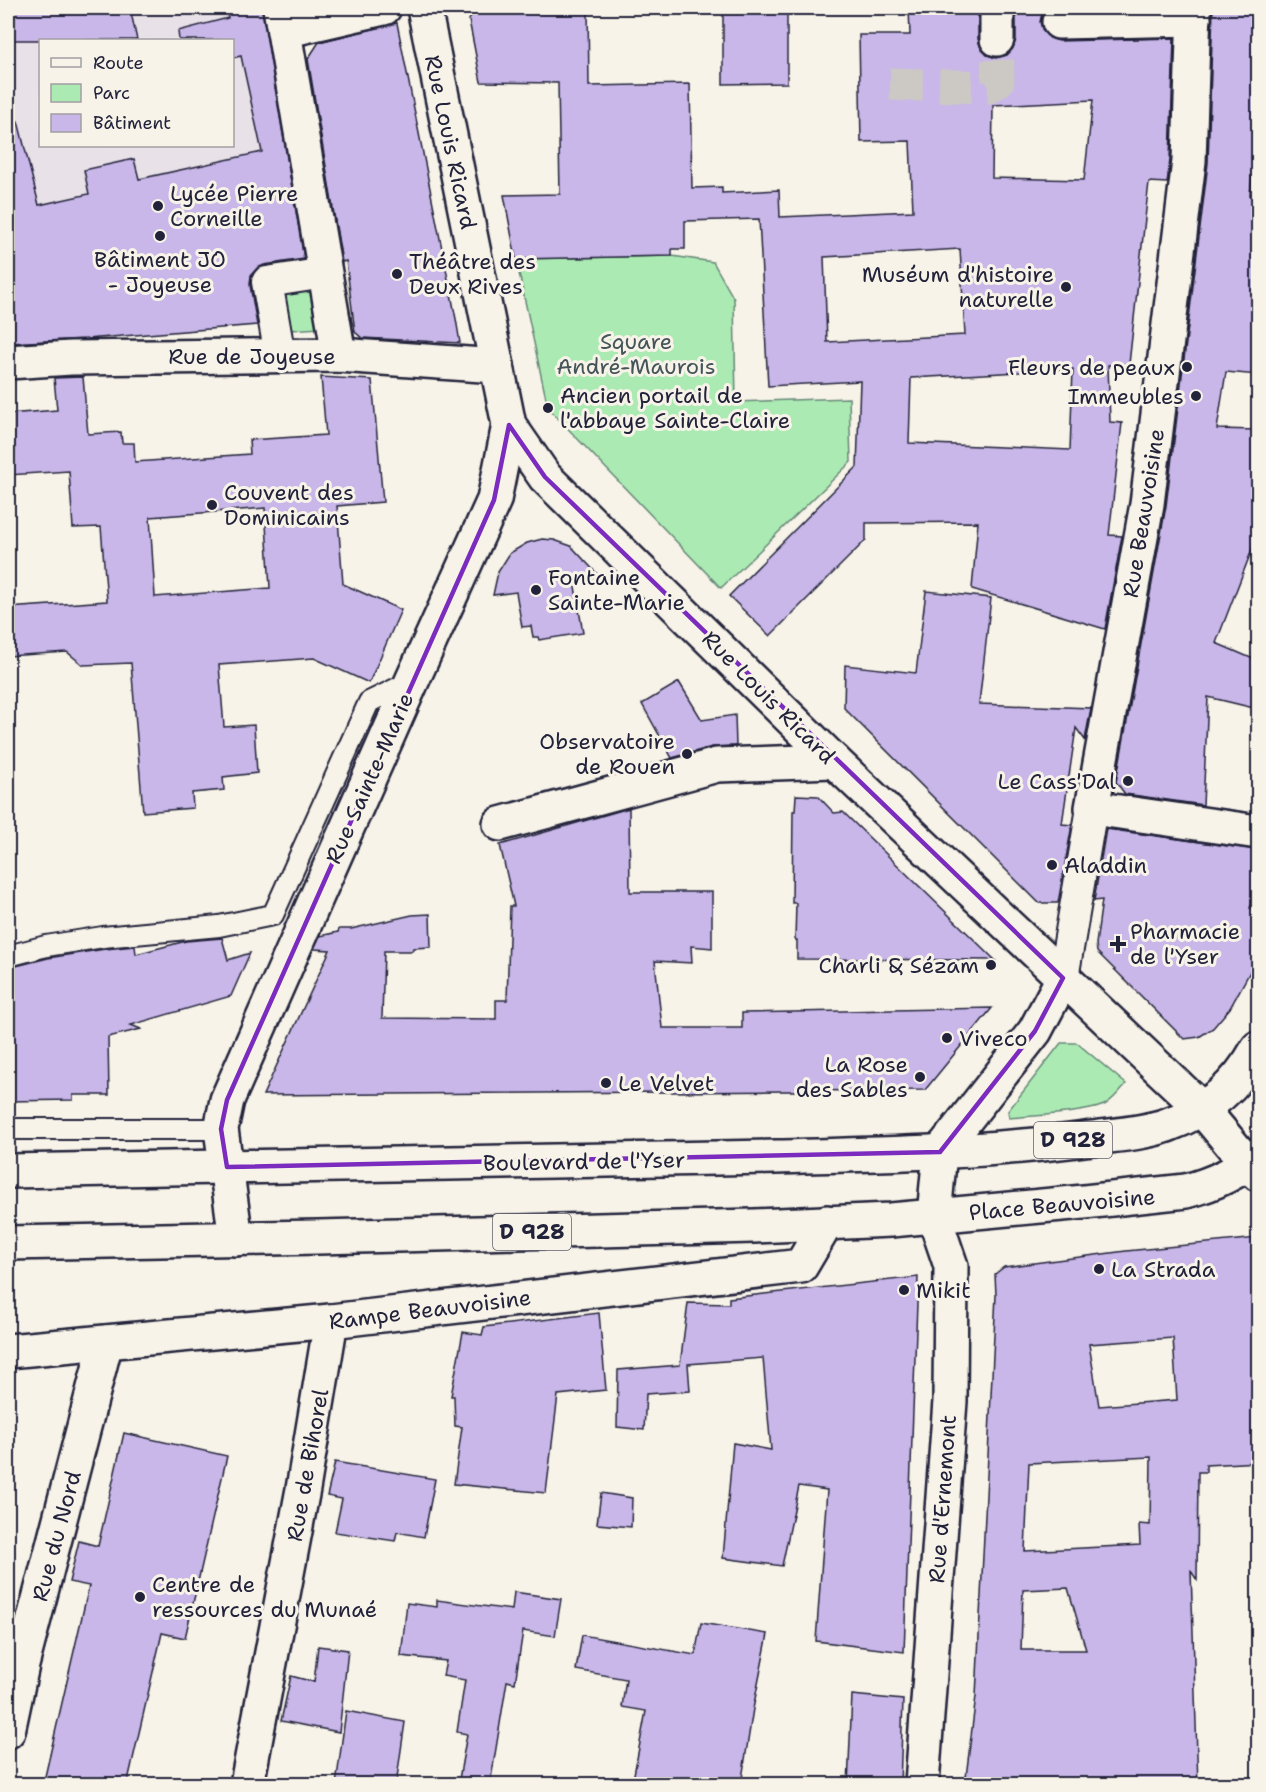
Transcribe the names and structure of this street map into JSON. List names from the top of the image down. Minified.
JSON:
{"streets":{"street":["Rue Louis Ricard","Rue de Joyeuse","Rue Beauvoisine","Rue Sainte-Marie","D 928","Boulevard de l'Yser","Place Beauvoisine","Rampe Beauvoisine","Rue de Bihorel","Rue d'Ernemont","Rue du Nord"]},"crossings":[["Rue Louis Ricard","Rue de Joyeuse"],["Rue Louis Ricard","Rue Beauvoisine"],["Rue Louis Ricard","Rue Sainte-Marie"],["Rue Louis Ricard","Place Beauvoisine"],["Rue Beauvoisine","Place Beauvoisine"],["D 928","Boulevard de l'Yser"],["D 928","Place Beauvoisine"],["D 928","Rampe Beauvoisine"],["D 928","Rue d'Ernemont"],["Boulevard de l'Yser","Place Beauvoisine"],["Place Beauvoisine","Rue d'Ernemont"],["Rampe Beauvoisine","Rue de Bihorel"],["Rampe Beauvoisine","Rue du Nord"]],"parks":["Square André-Maurois"],"places":{"other":["Lycée Pierre Corneille","Bâtiment JO - Joyeuse","Théâtre des Deux Rives","Muséum d'histoire naturelle","Fleurs de peaux","Immeubles","Ancien portail de l'abbaye Sainte-Claire","Couvent des Dominicains","Fontaine Sainte-Marie","Observatoire de Rouen","Le Cass'Dal","Aladdin","Charli & Sézam","Viveco","La Rose des Sables","Le Velvet","La Strada","Mikit","Centre de ressources du Munaé"],"health":["Pharmacie de l'Yser"]},"legend":["Route","Parc","Bâtiment"]}
